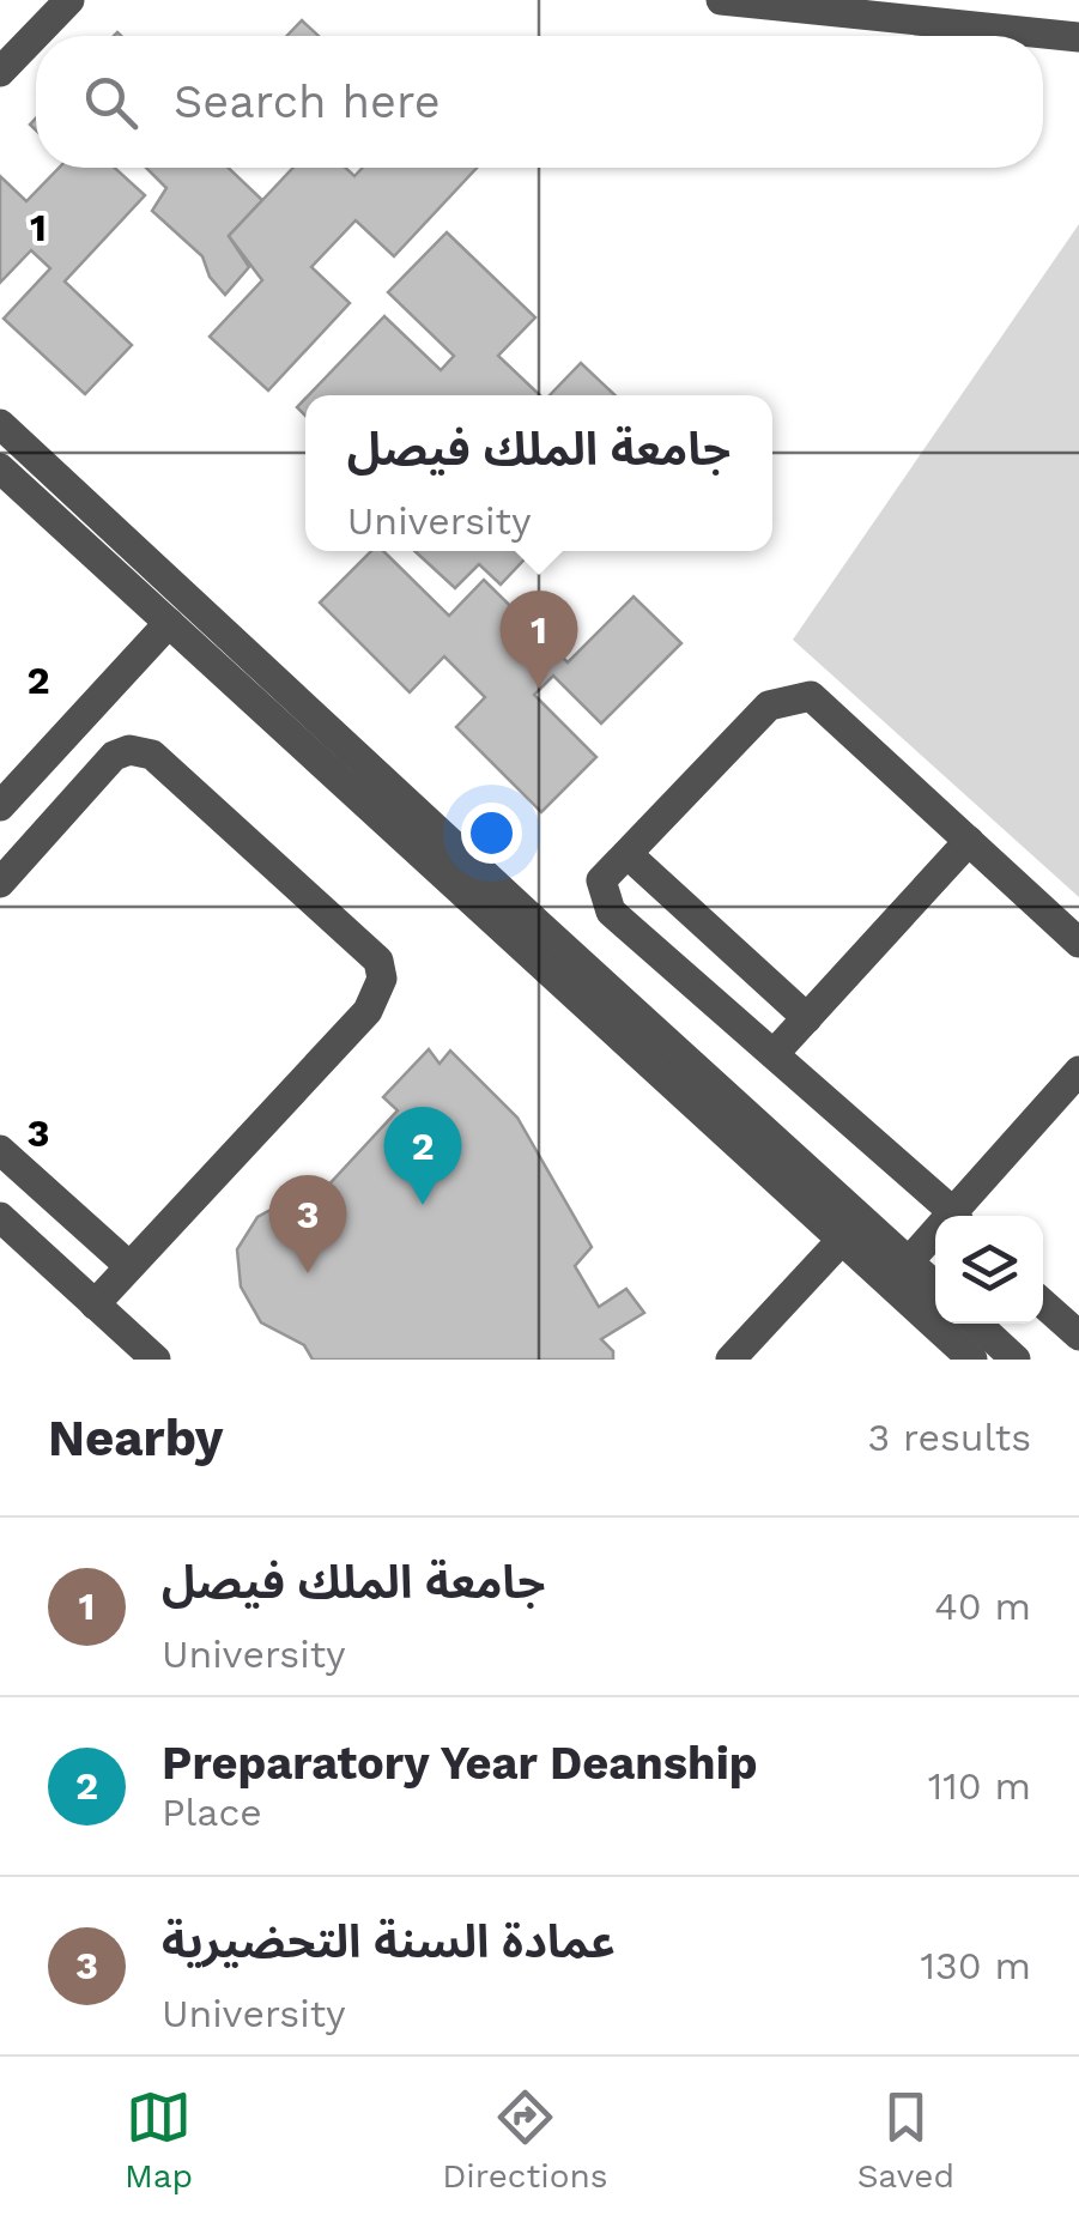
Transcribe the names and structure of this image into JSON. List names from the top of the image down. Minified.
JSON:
{"page":{"search":"Search here","popup":["جامعة الملك فيصل","University"],"pins":["1","2","3"],"heading":["Nearby","3 results"],"list":[{"mark":"1","name":"جامعة الملك فيصل","note":"University","value":"40 m"},{"mark":"2","name":"Preparatory Year Deanship","note":"Place","value":"110 m"},{"mark":"3","name":"عمادة السنة التحضيرية","note":"University","value":"130 m"}],"nav":["Map","Directions","Saved"]},"grid":{"rows":["1","2","3"]}}
